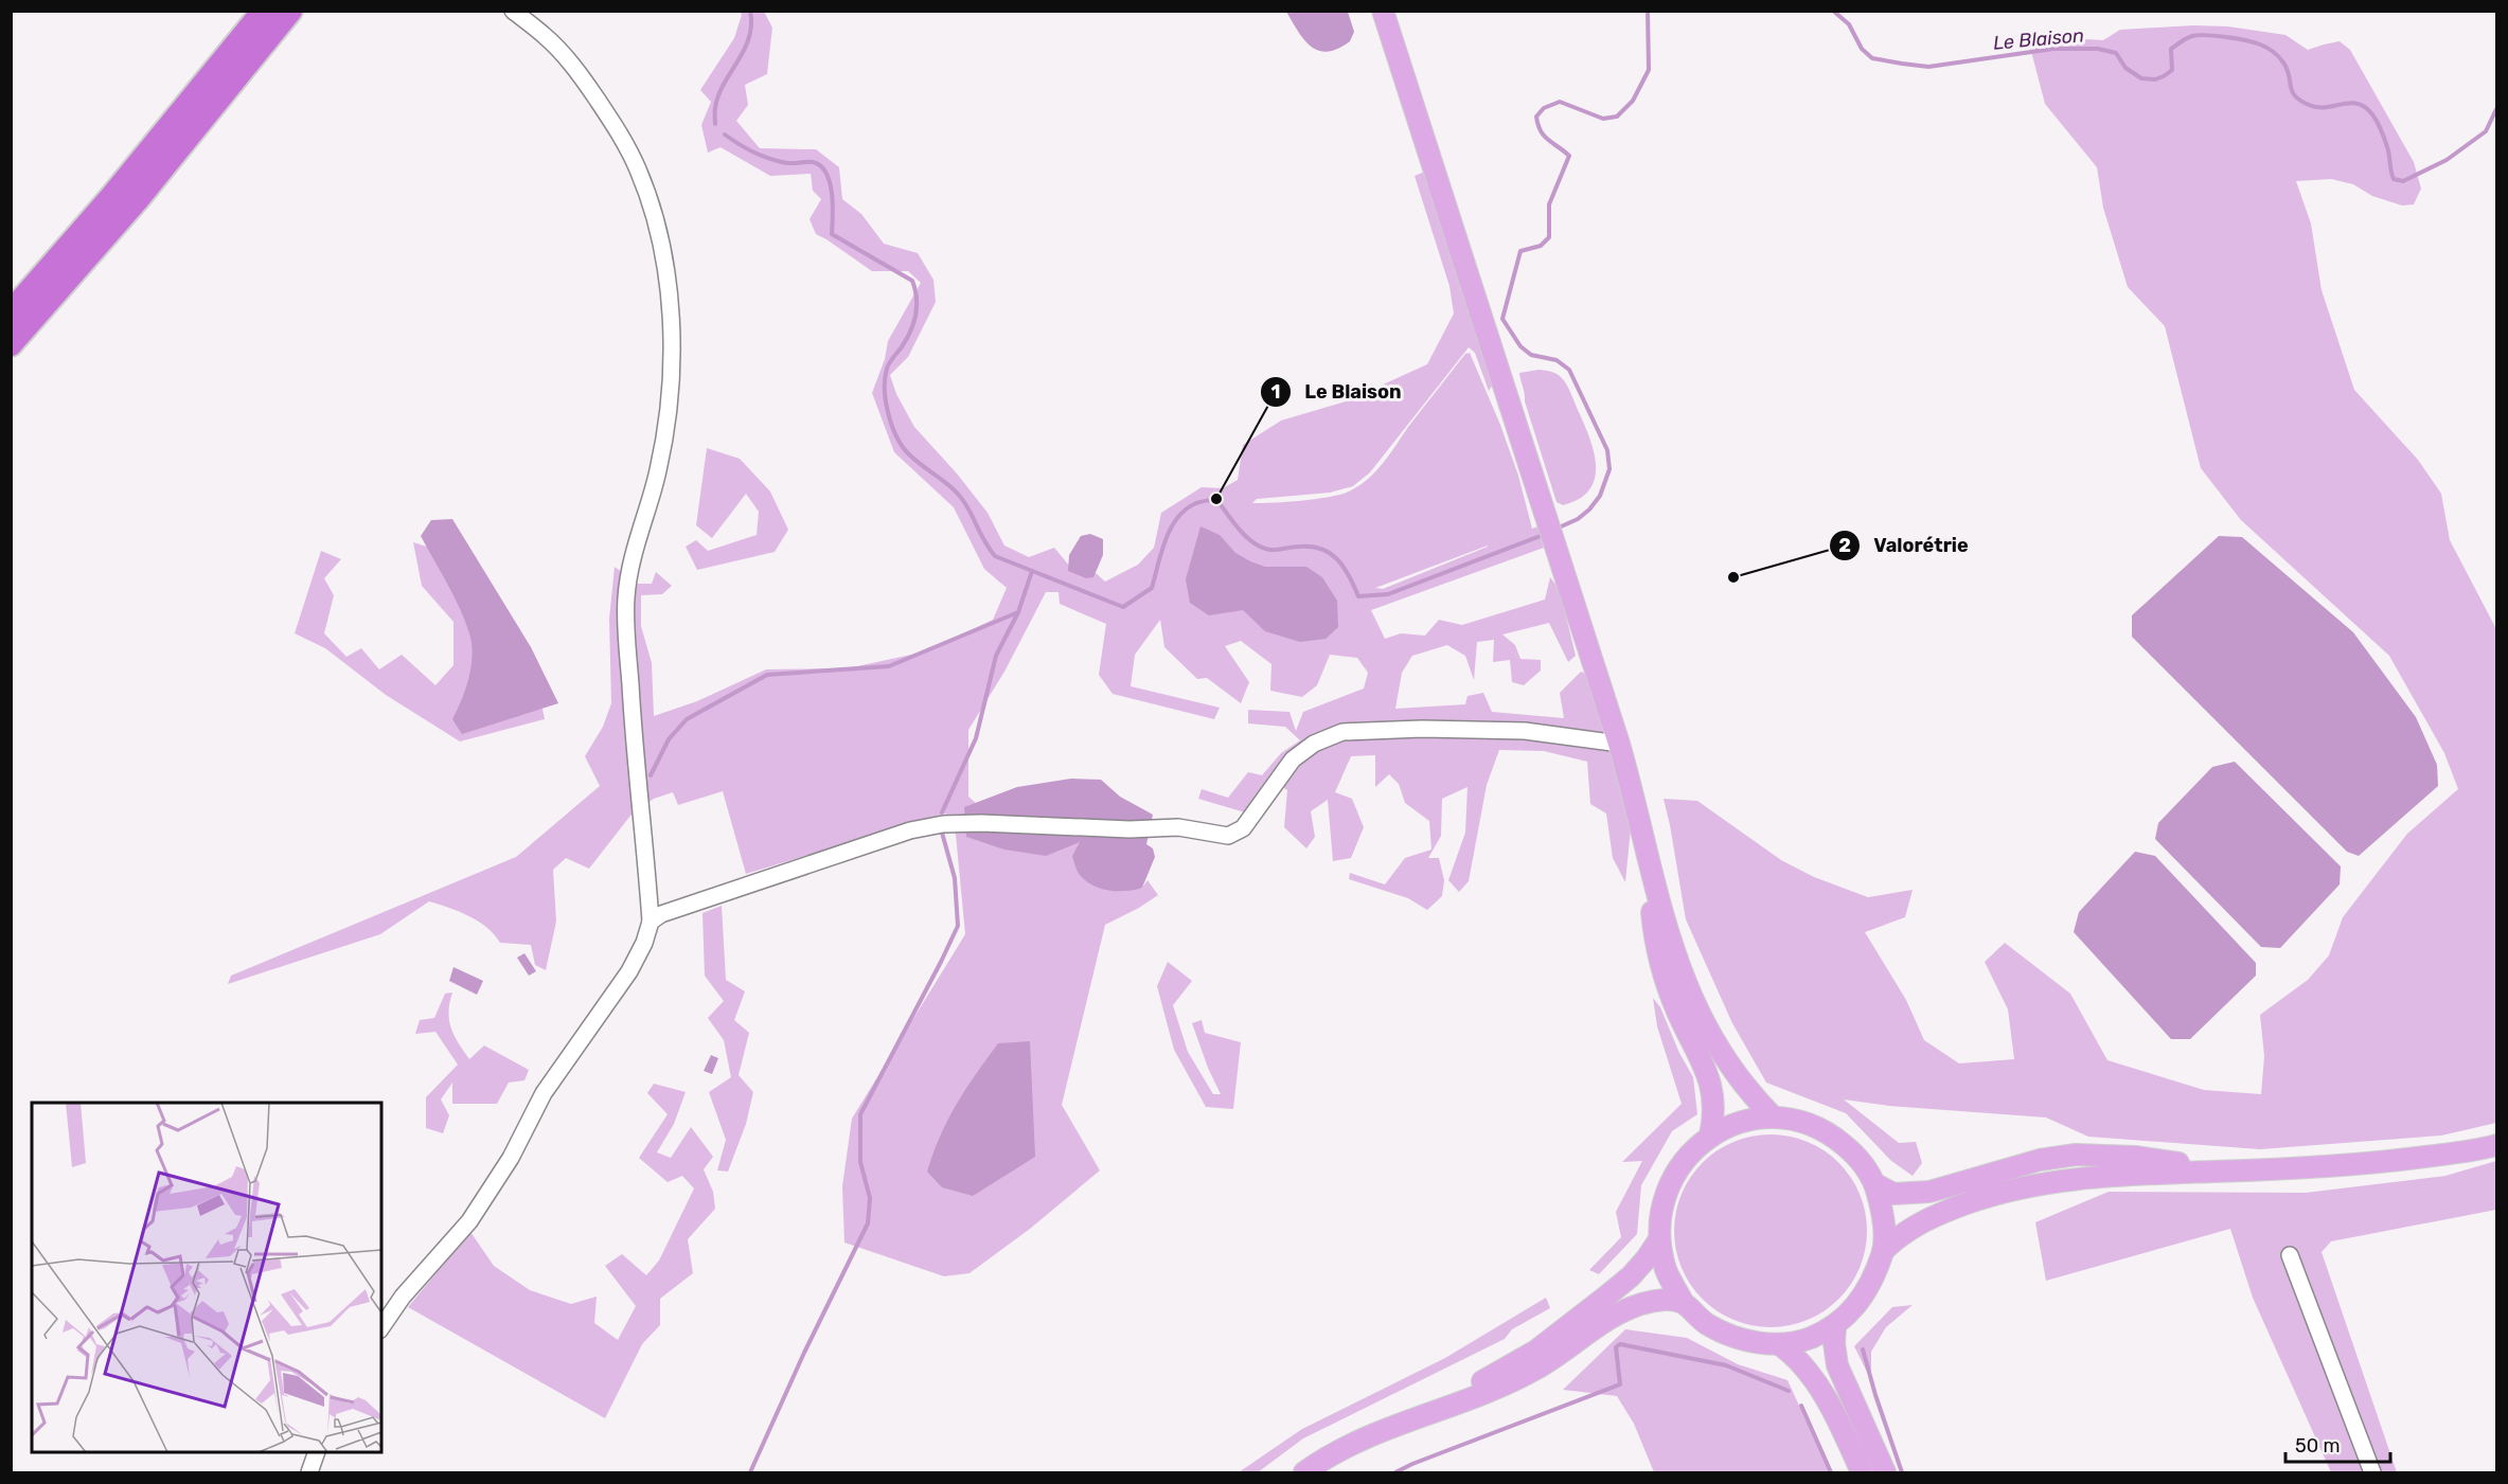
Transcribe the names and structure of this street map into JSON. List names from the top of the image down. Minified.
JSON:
{"water":["Le Blaison"],"places":["Le Blaison","Valorétrie"],"scale_bar":"50 m"}
